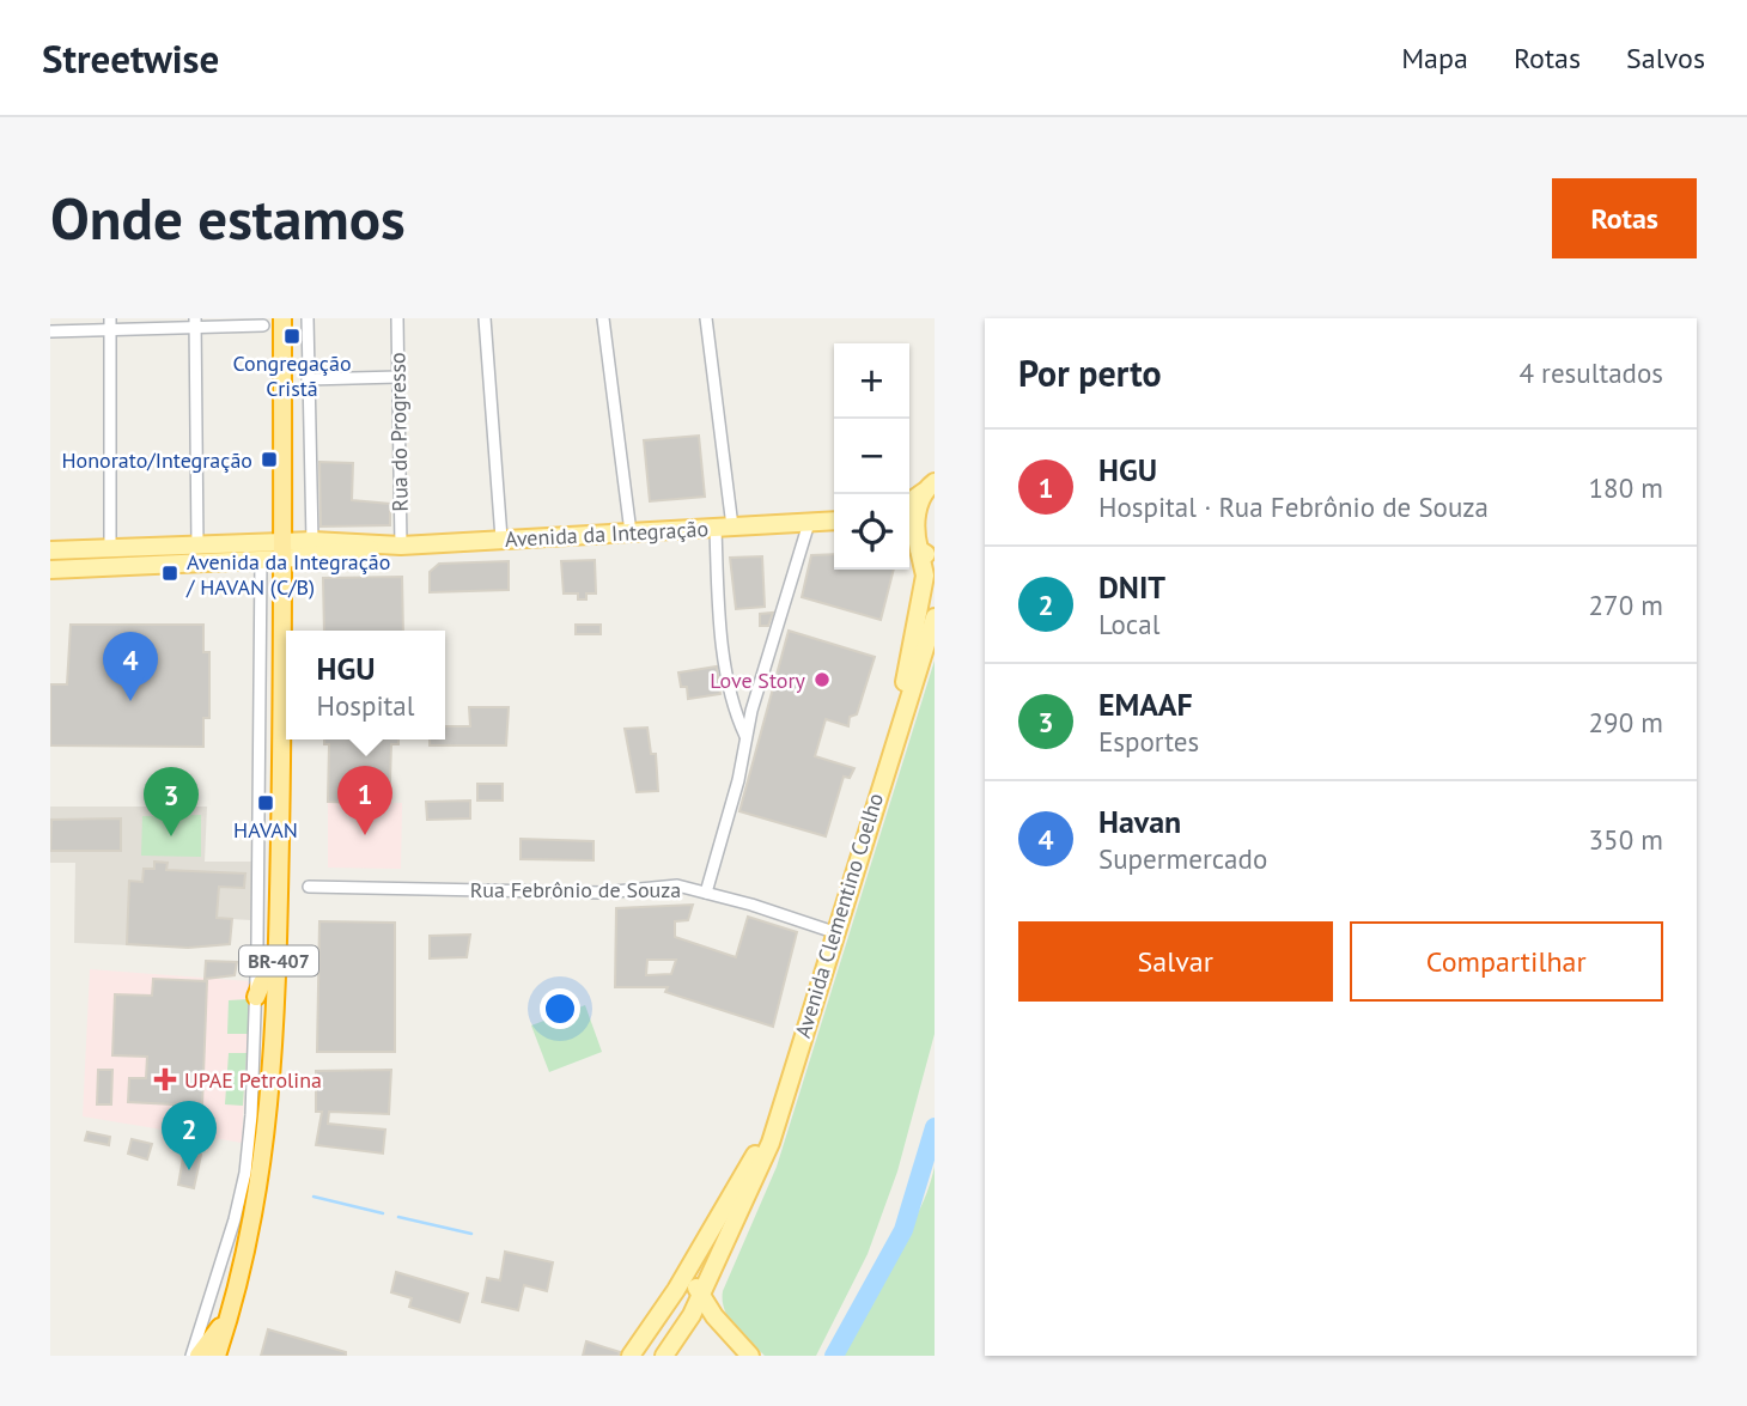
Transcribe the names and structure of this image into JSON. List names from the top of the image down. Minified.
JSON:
{"streets":{"highway":["BR-407"],"main road":["Avenida da Integração","Avenida Clementino Coelho"],"street":["Rua do Progresso","Rua Febrônio de Souza"]},"crossings":[["Rua do Progresso","Avenida da Integração"],["Avenida da Integração","BR-407"],["Rua Febrônio de Souza","Avenida Clementino Coelho"]],"places":{"transit":["Congregação Cristã","Honorato/Integração","Avenida da Integração / HAVAN (C/B)","HAVAN"],"other":["Love Story"],"health":["UPAE Petrolina"]},"page":{"header":"Streetwise","nav":["Mapa","Rotas","Salvos"],"buttons":["Rotas",["Salvar","Compartilhar"]],"title":"Onde estamos","heading":["Por perto","4 resultados"],"map_buttons":["+","−"],"list":[{"mark":"1","name":"HGU","note":"Hospital · Rua Febrônio de Souza","value":"180 m"},{"mark":"2","name":"DNIT","note":"Local","value":"270 m"},{"mark":"3","name":"EMAAF","note":"Esportes","value":"290 m"},{"mark":"4","name":"Havan","note":"Supermercado","value":"350 m"}],"popup":["HGU","Hospital"],"pins":["4","1","3","2"]}}
